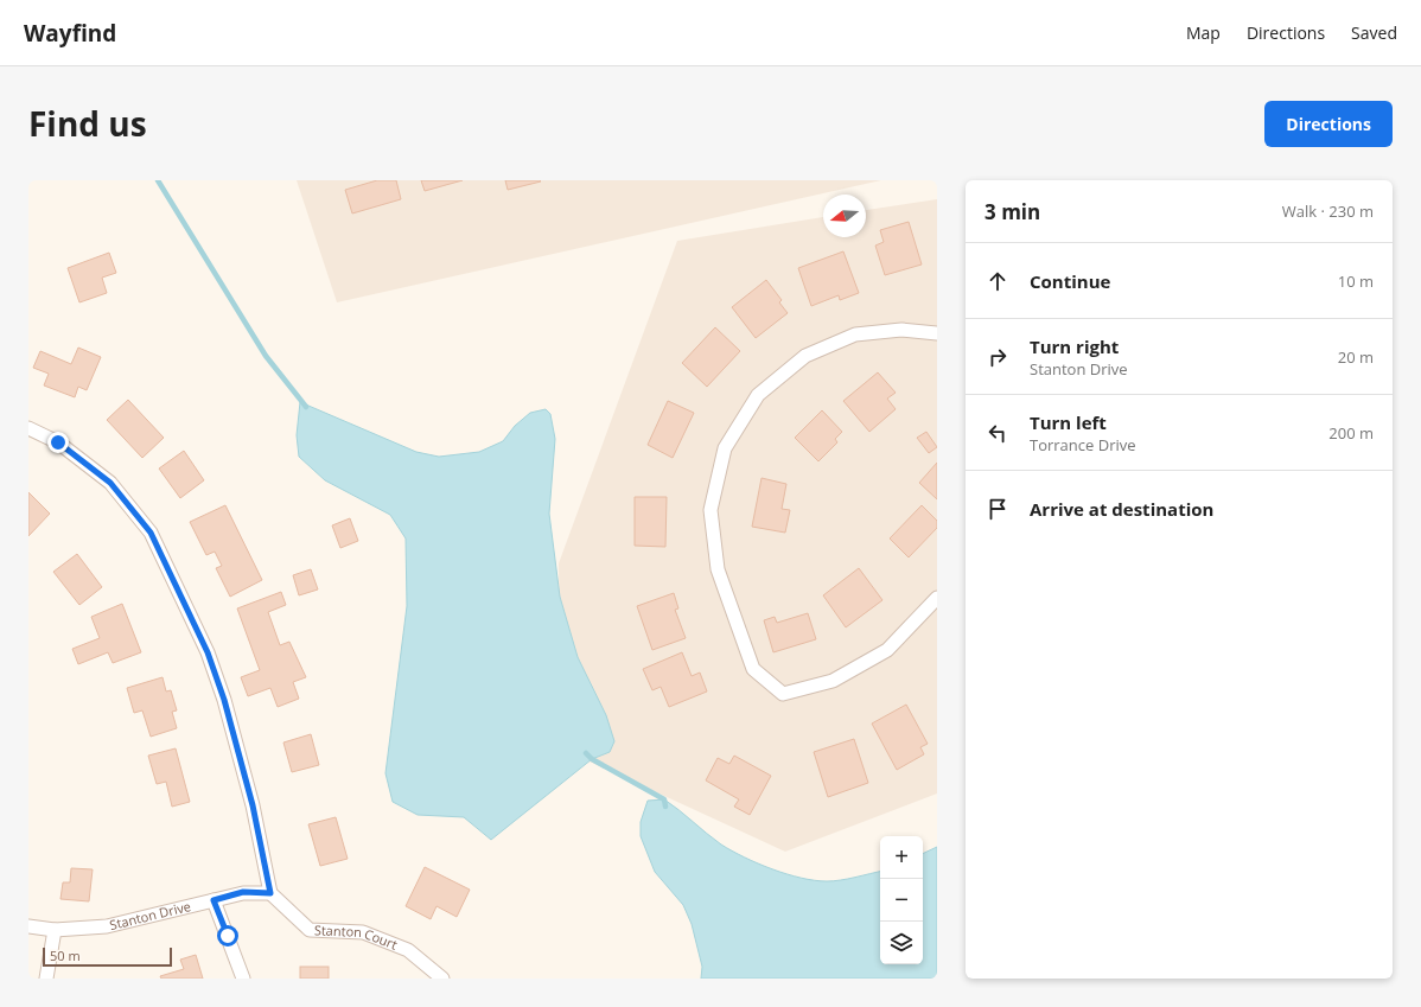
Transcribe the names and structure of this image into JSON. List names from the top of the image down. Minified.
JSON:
{"streets":{"street":["Stanton Drive","Stanton Court"]},"crossings":[["Stanton Drive","Stanton Court"]],"scale_bar":"50 m","north":"left","page":{"header":"Wayfind","nav":["Map","Directions","Saved"],"title":"Find us","buttons":"Directions","heading":["3 min","Walk · 230 m"],"list":[["Continue","10 m"],["Turn right","Stanton Drive","20 m"],["Turn left","Torrance Drive","200 m"],"Arrive at destination"],"map_buttons":["+","−"],"scale":"50 m"}}
